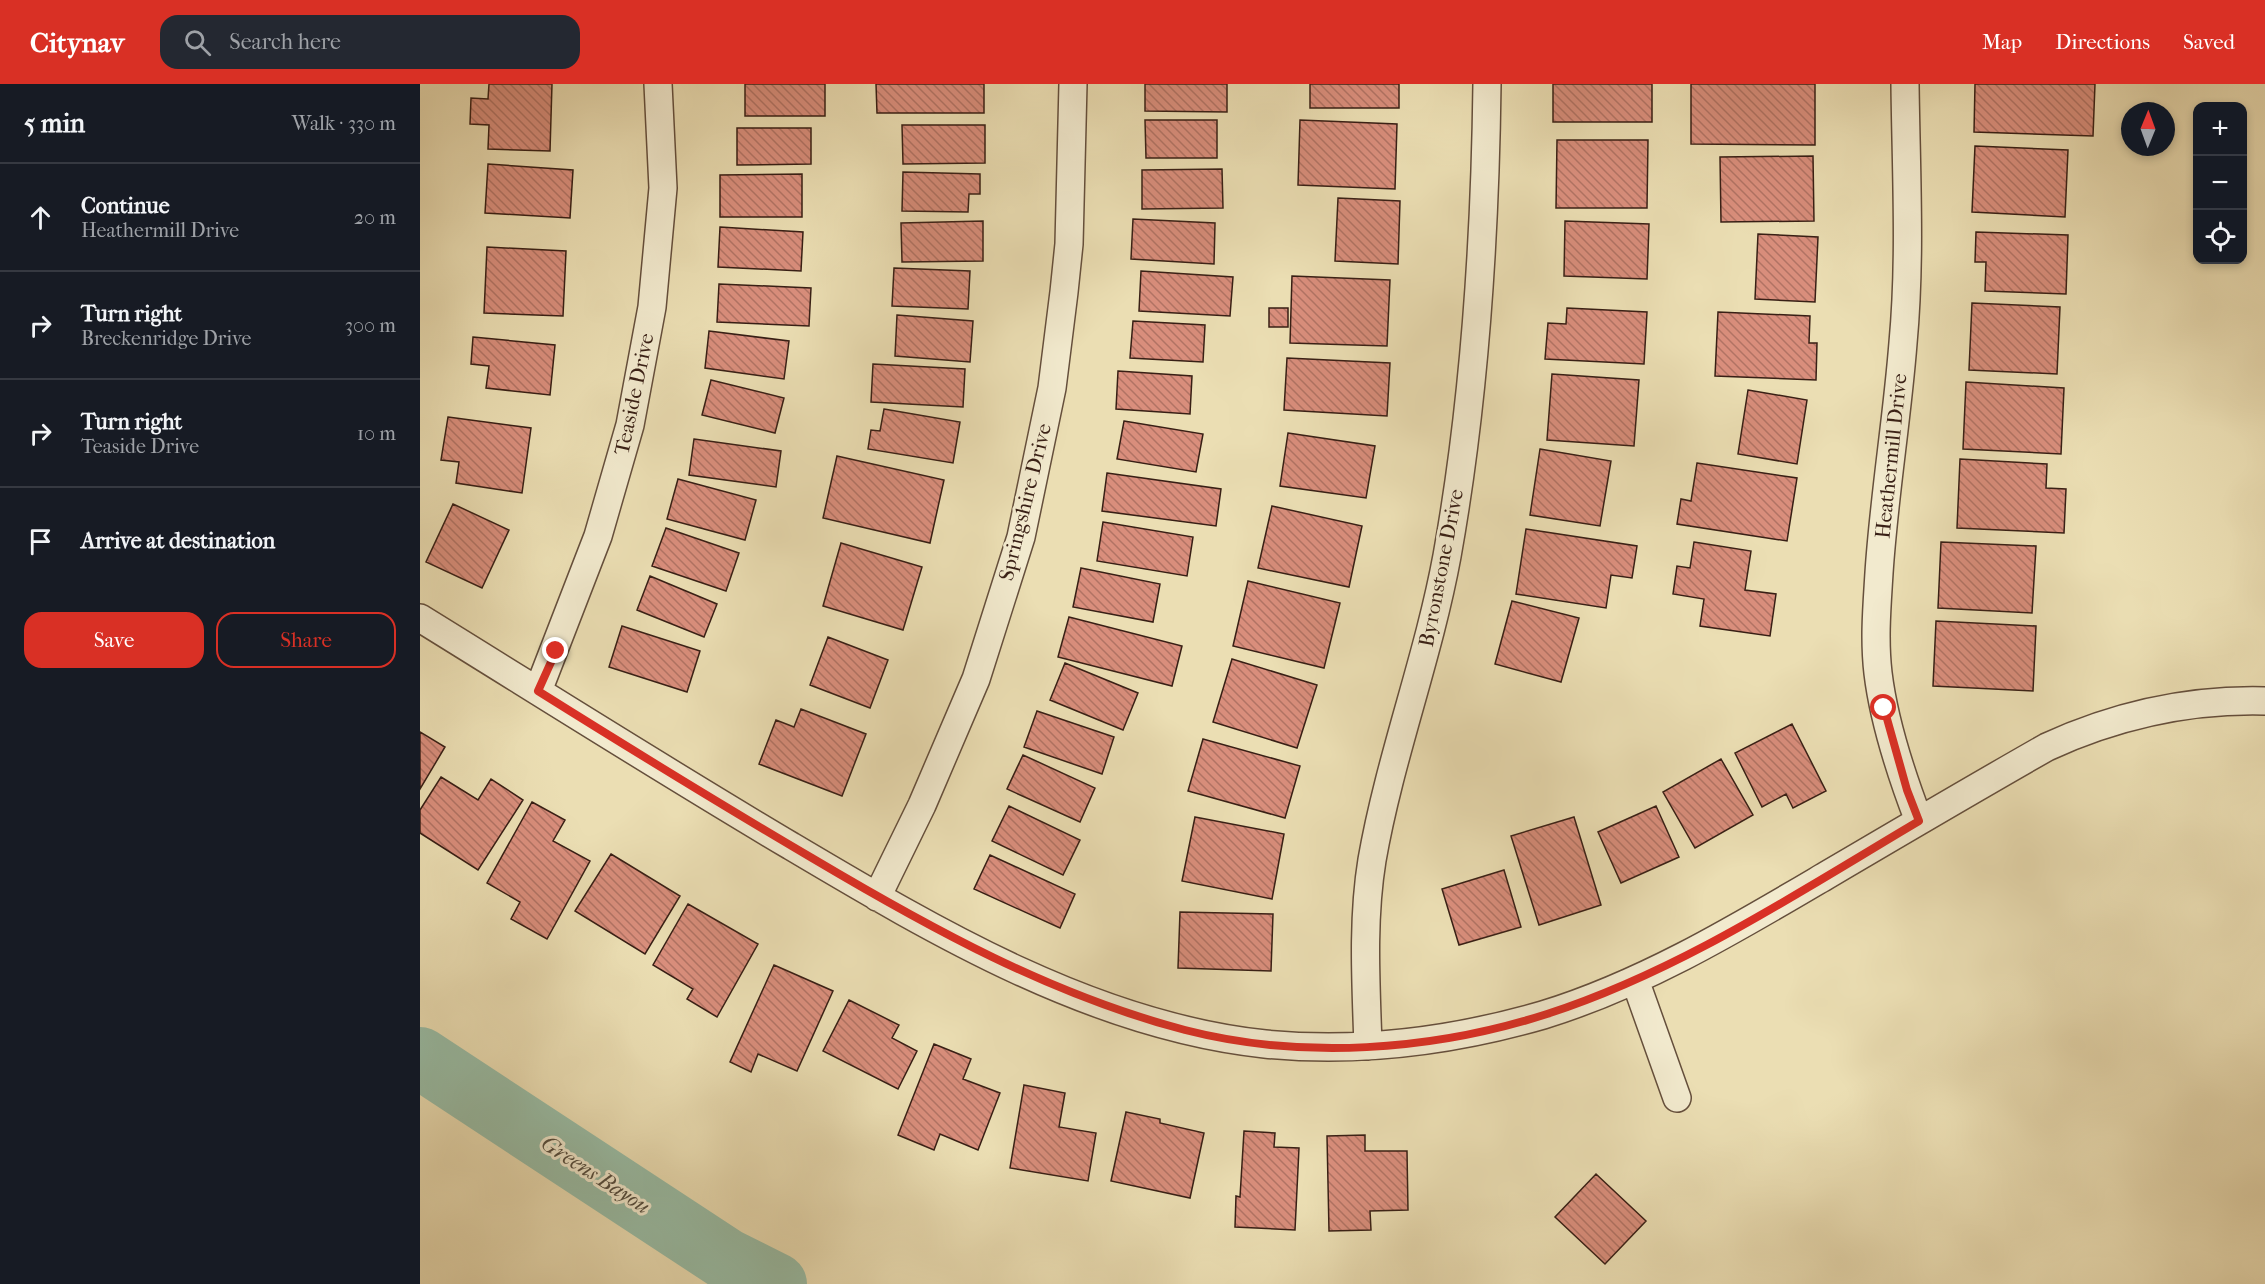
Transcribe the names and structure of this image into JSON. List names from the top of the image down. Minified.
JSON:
{"streets":{"street":["Teaside Drive","Heathermill Drive","Springshire Drive","Byronstone Drive"]},"water":["Greens Bayou"],"north":"top","page":{"header":"Citynav","search":"Search here","nav":["Map","Directions","Saved"],"heading":["5 min","Walk · 330 m"],"map_buttons":["+","−"],"list":[["Continue","Heathermill Drive","20 m"],["Turn right","Breckenridge Drive","300 m"],["Turn right","Teaside Drive","10 m"],"Arrive at destination"],"buttons":["Save","Share"]}}
